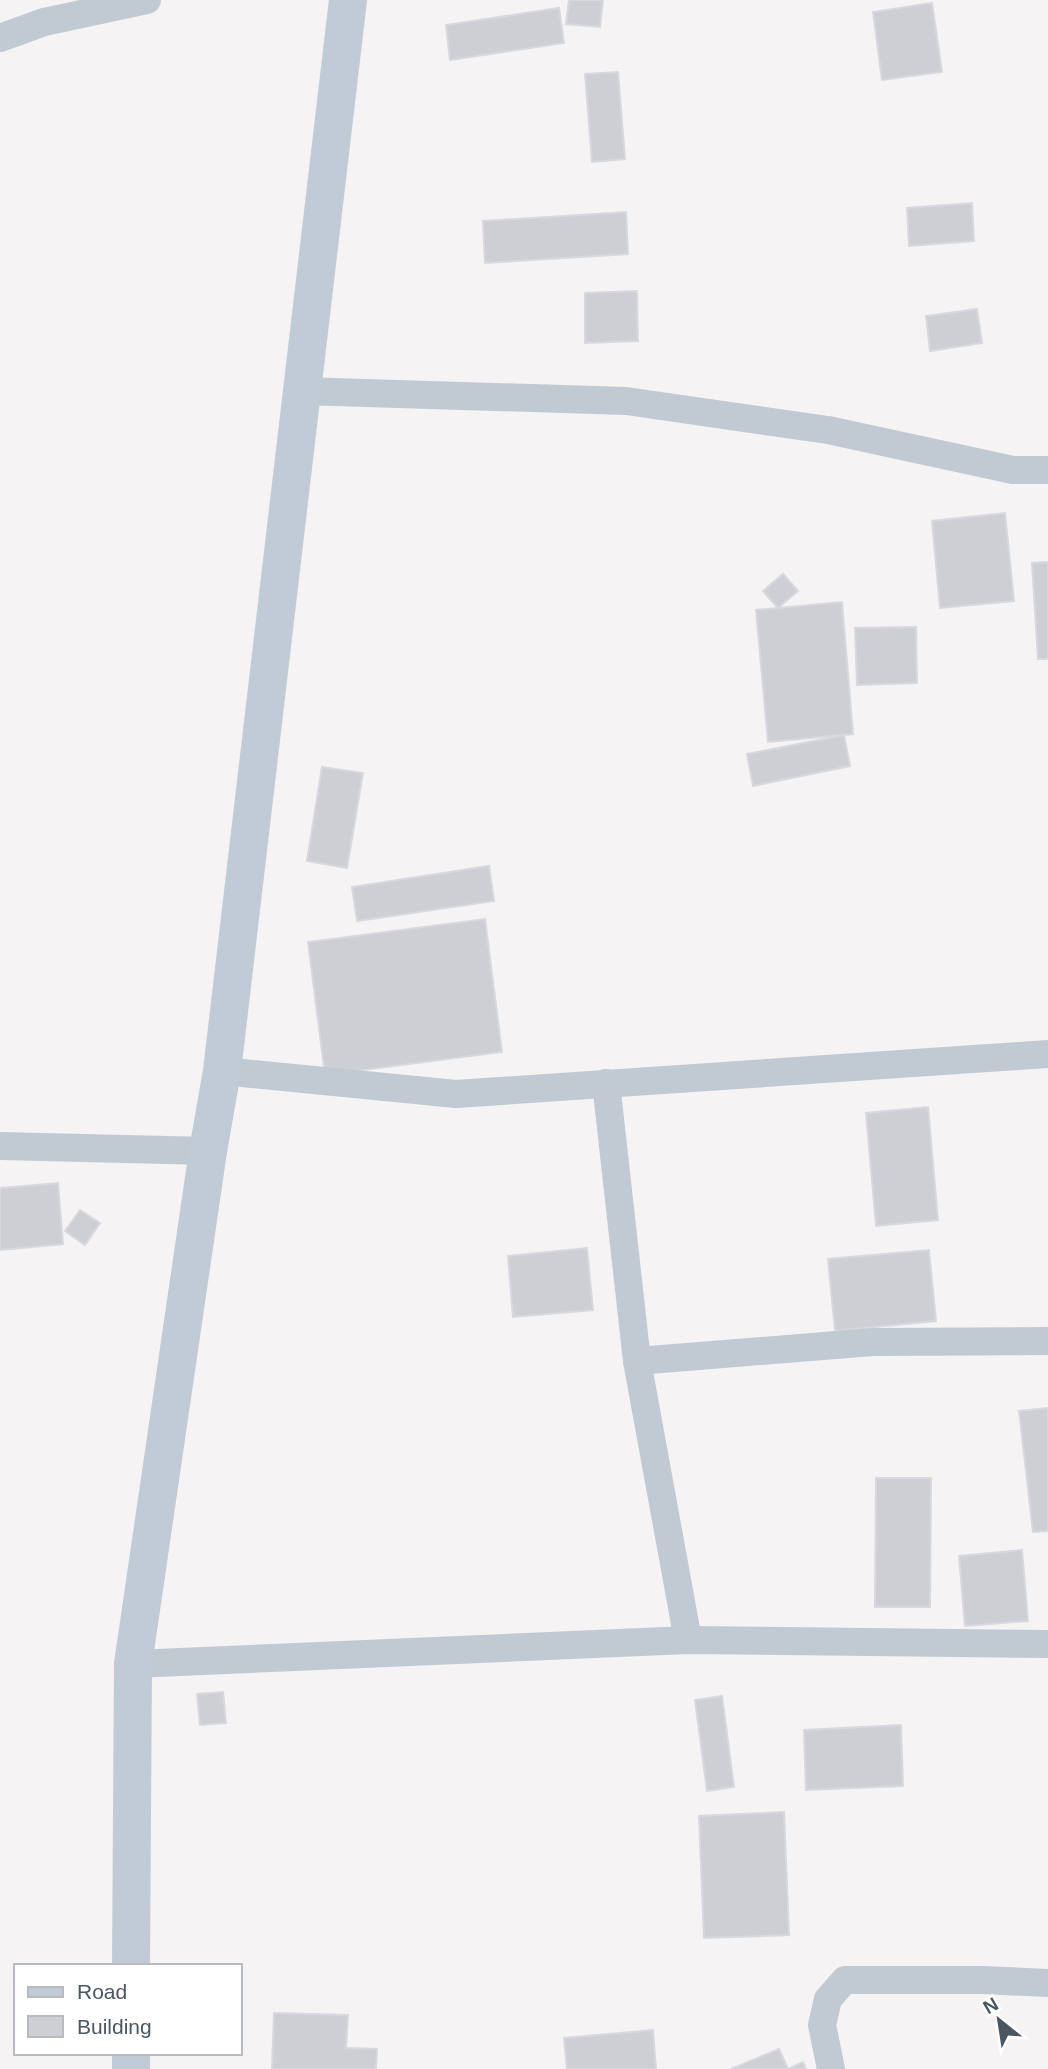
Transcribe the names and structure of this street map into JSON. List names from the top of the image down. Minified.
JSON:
{"legend":["Road","Building"],"north":"top left"}
